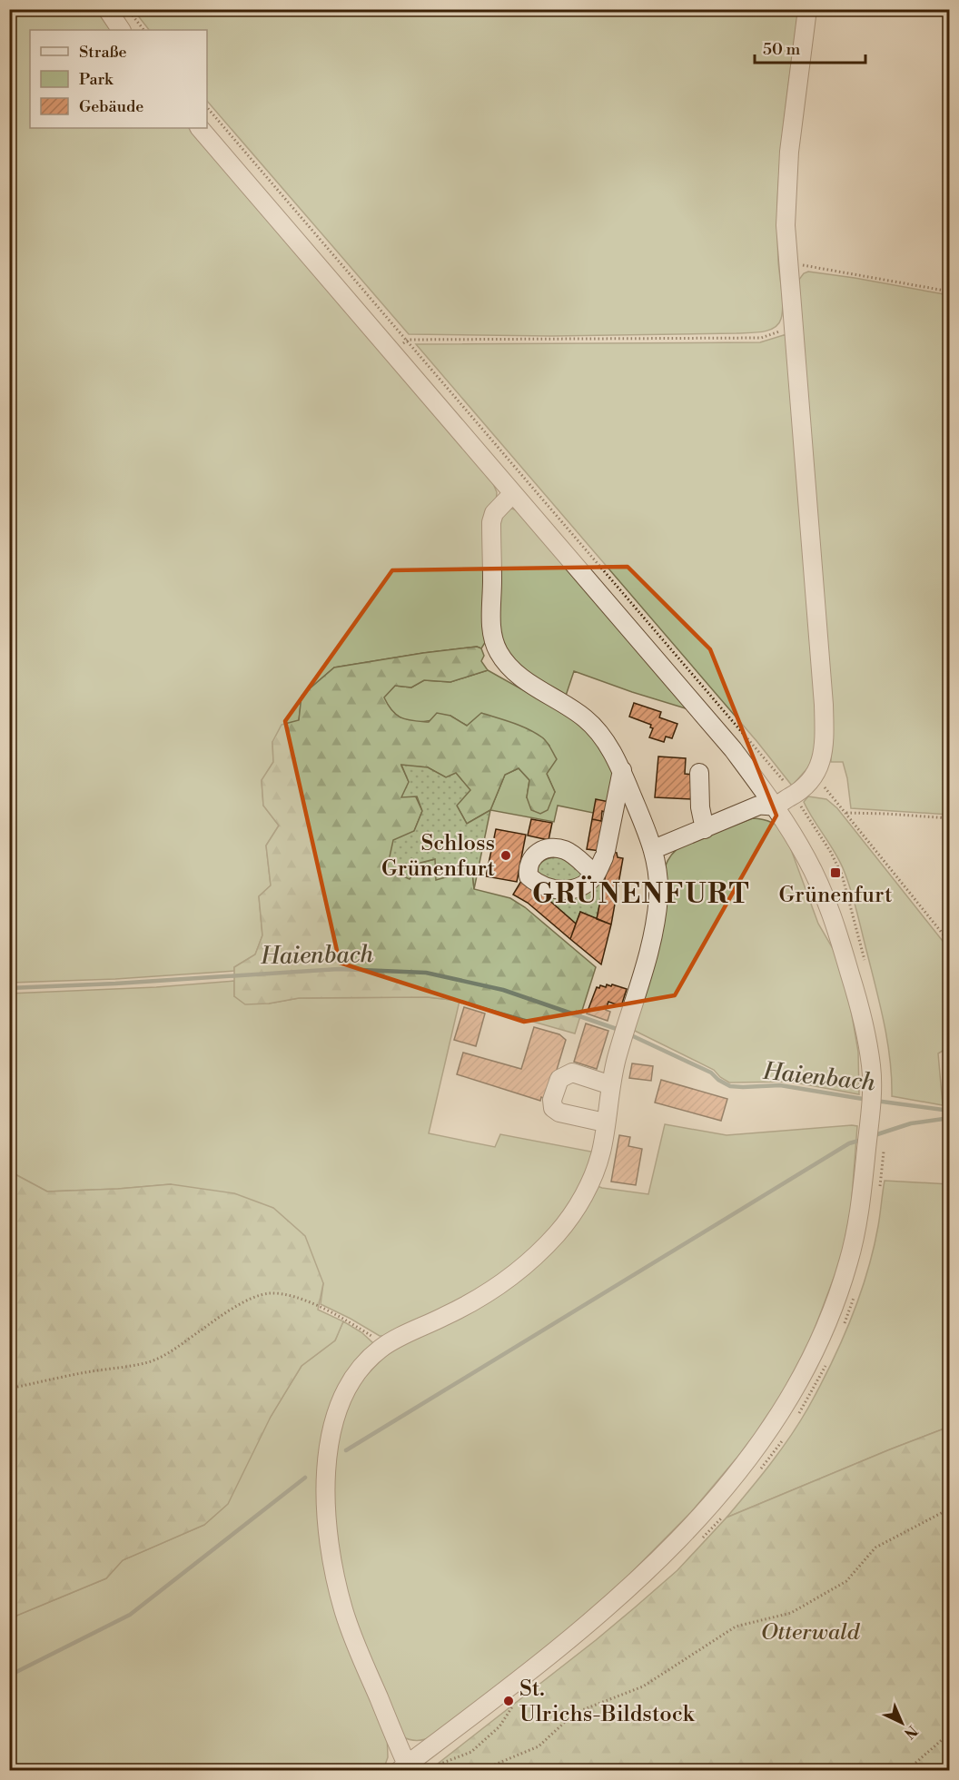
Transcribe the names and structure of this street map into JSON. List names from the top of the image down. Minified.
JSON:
{"districts":["GRÜNENFURT"],"water":["Haienbach"],"parks":["Otterwald"],"places":{"other":["Schloss Grünenfurt","St. Ulrichs-Bildstock"],"transit":["Grünenfurt"]},"legend":["Straße","Park","Gebäude"],"scale_bar":"50 m","north":"bottom right"}
